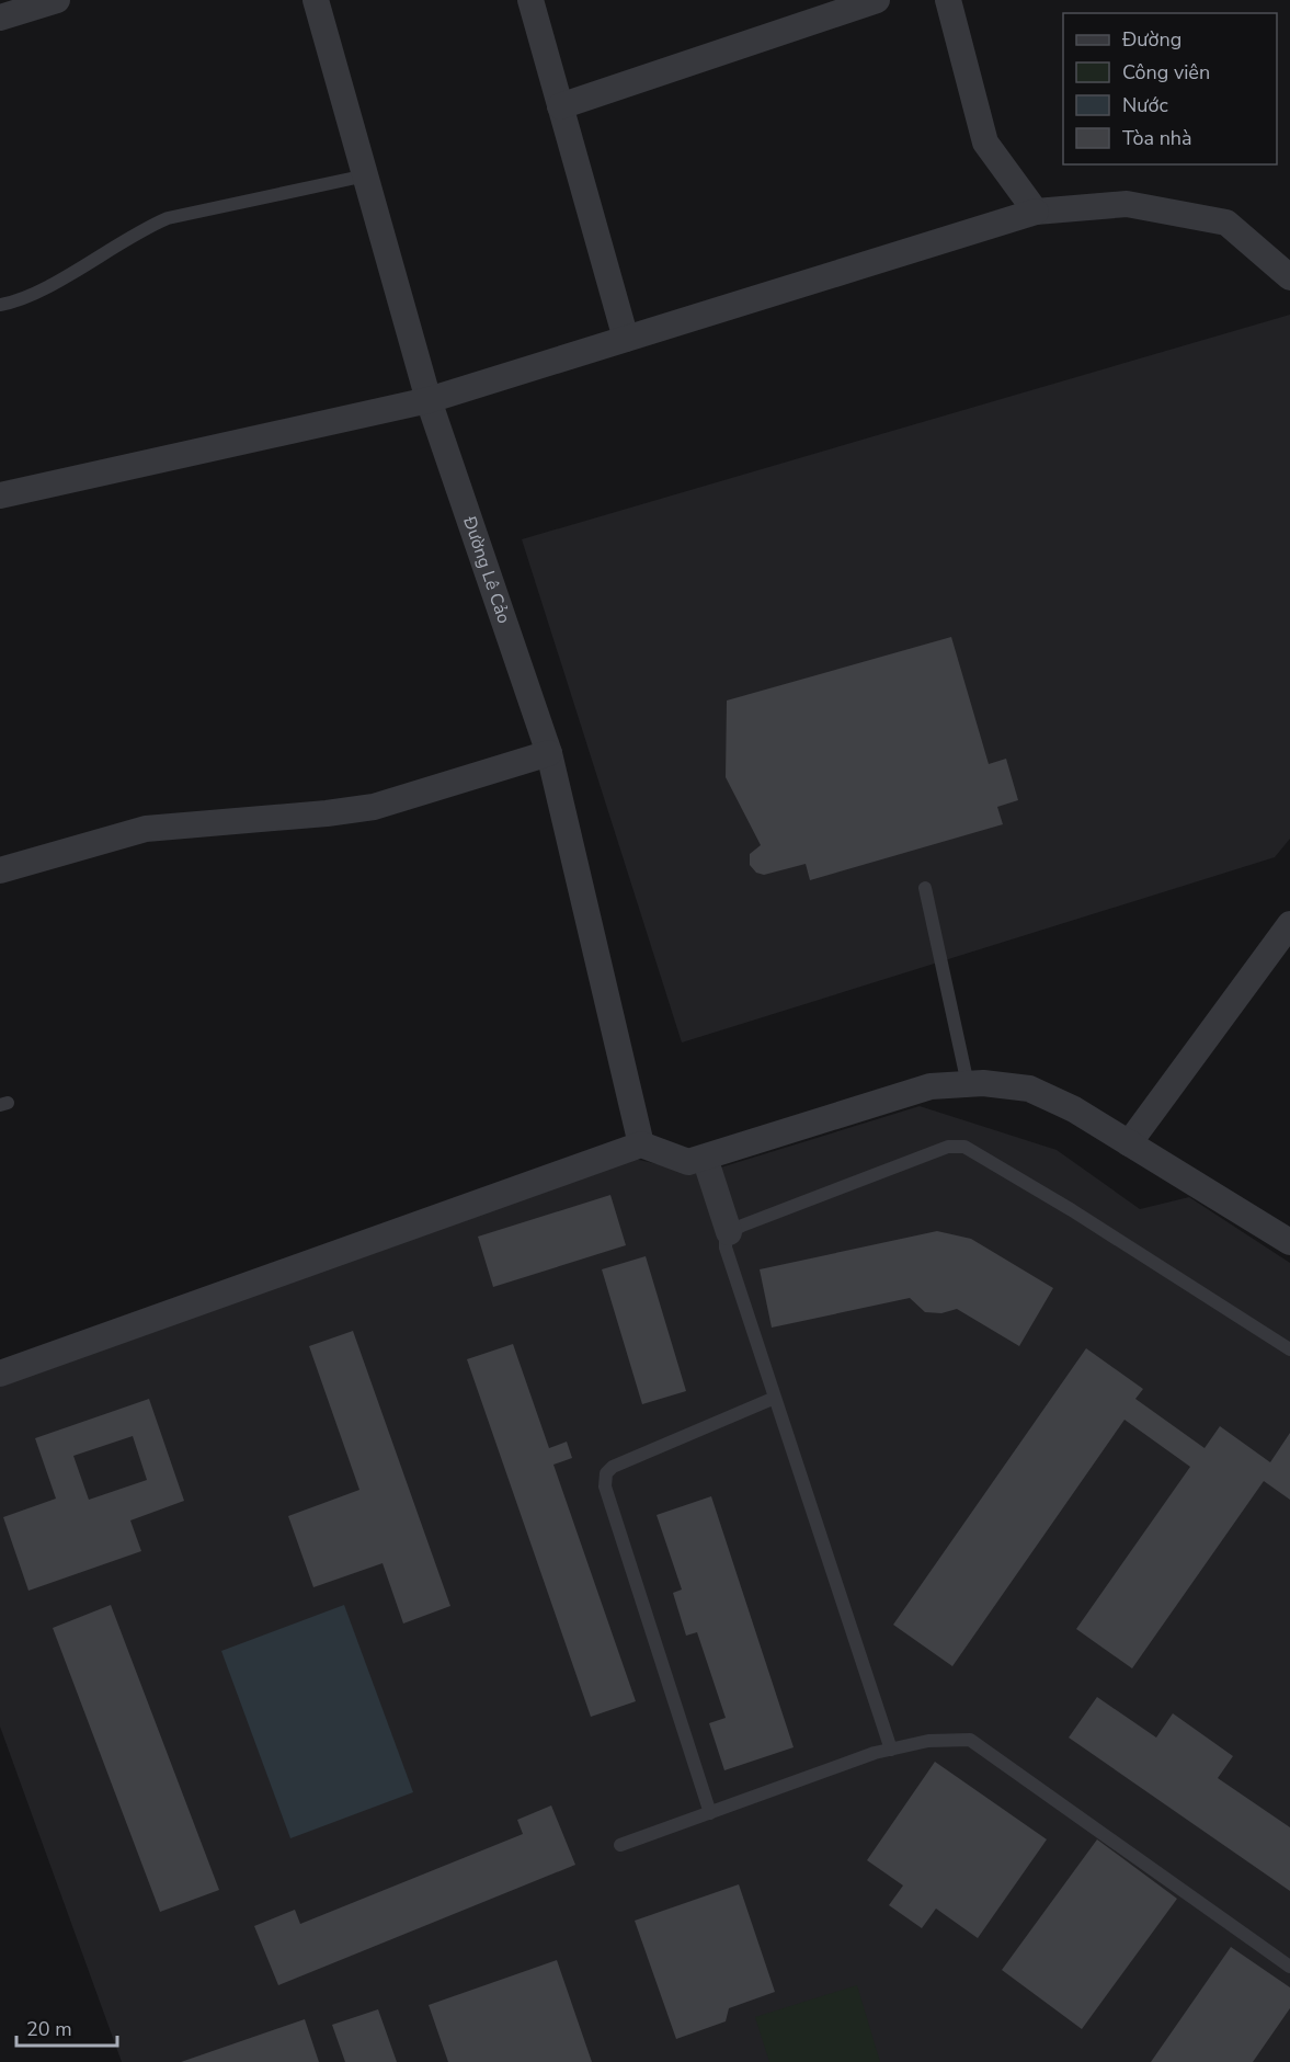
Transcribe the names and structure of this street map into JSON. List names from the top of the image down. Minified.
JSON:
{"streets":{"street":["Đường Lê Cảo"]},"legend":["Đường","Công viên","Nước","Tòa nhà"],"scale_bar":"20 m"}
